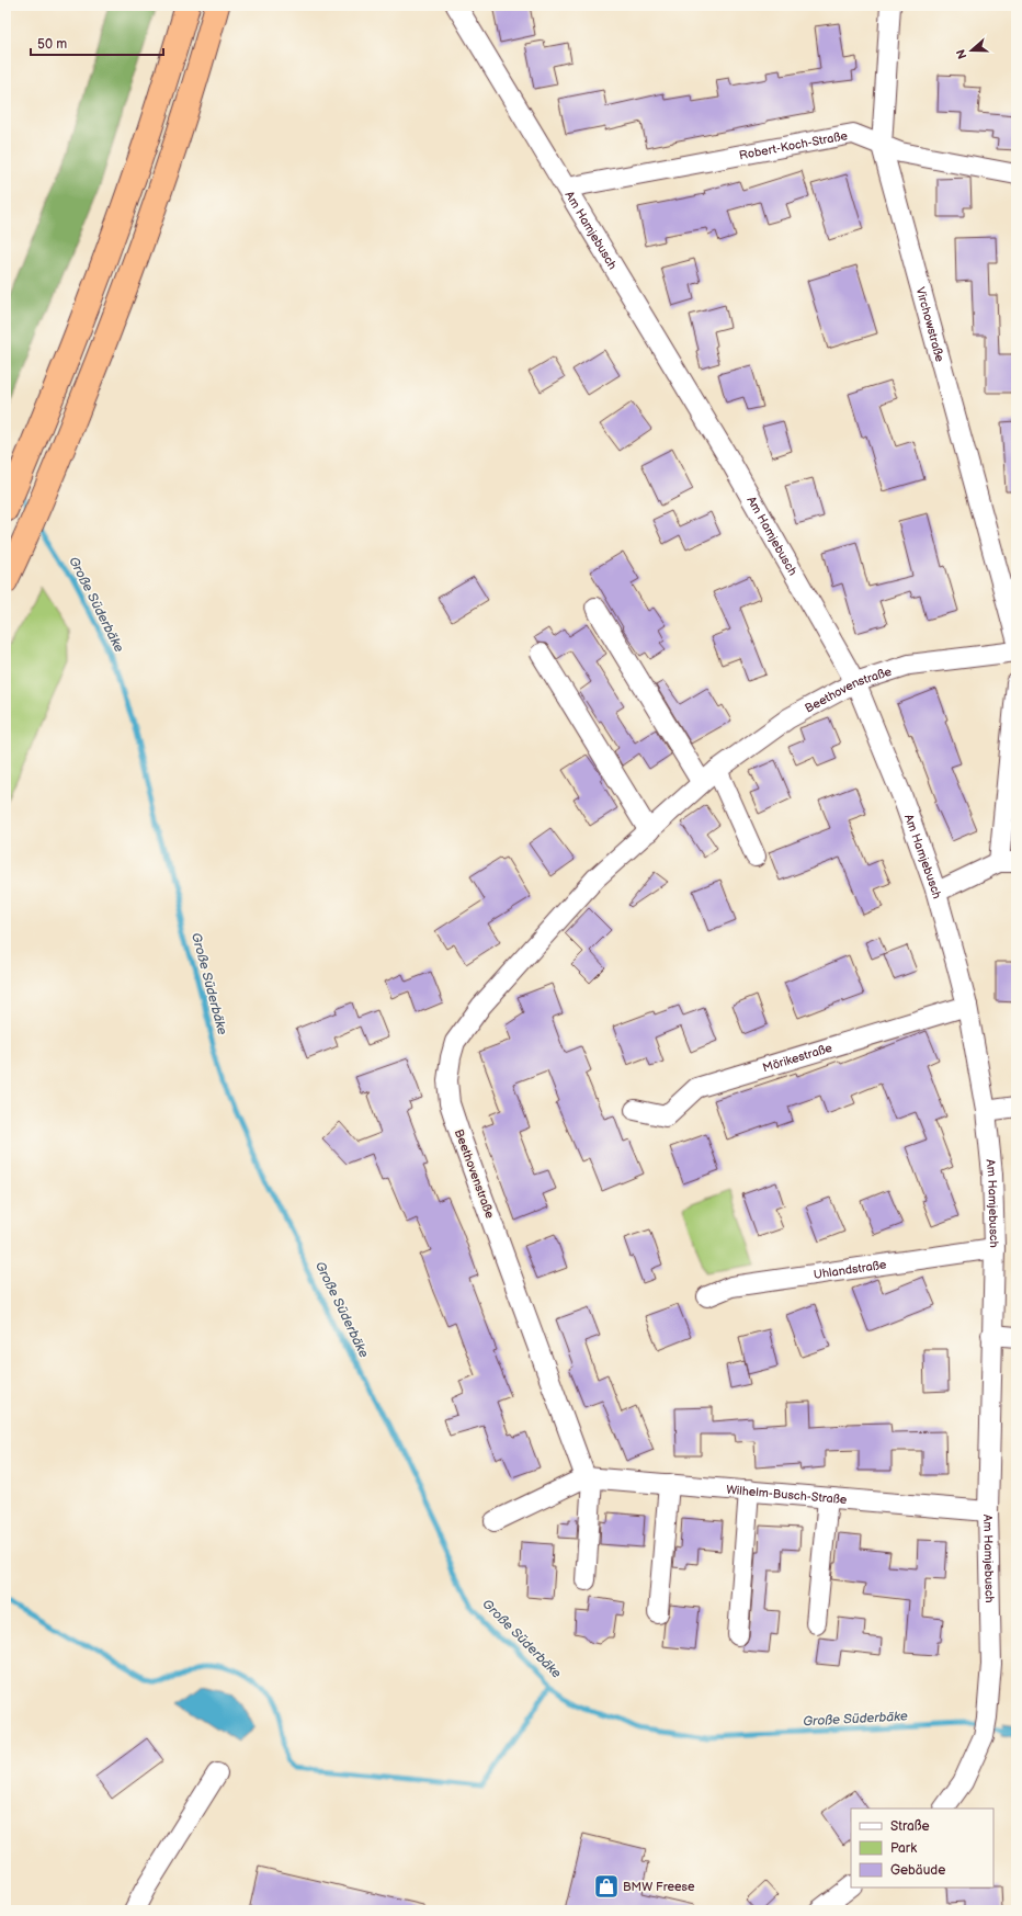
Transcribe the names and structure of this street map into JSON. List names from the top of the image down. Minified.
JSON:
{"streets":{"street":["Robert-Koch-Straße","Am Hamjebusch","Virchowstraße","Beethovenstraße","Mörikestraße","Uhlandstraße","Wilhelm-Busch-Straße"]},"crossings":[["Robert-Koch-Straße","Am Hamjebusch"],["Robert-Koch-Straße","Virchowstraße"],["Am Hamjebusch","Beethovenstraße"],["Am Hamjebusch","Mörikestraße"],["Am Hamjebusch","Uhlandstraße"],["Am Hamjebusch","Wilhelm-Busch-Straße"],["Beethovenstraße","Wilhelm-Busch-Straße"]],"water":["Große Süderbäke"],"places":{"shop":["BMW Freese"]},"legend":["Straße","Park","Gebäude"],"scale_bar":"50 m","north":"left"}
